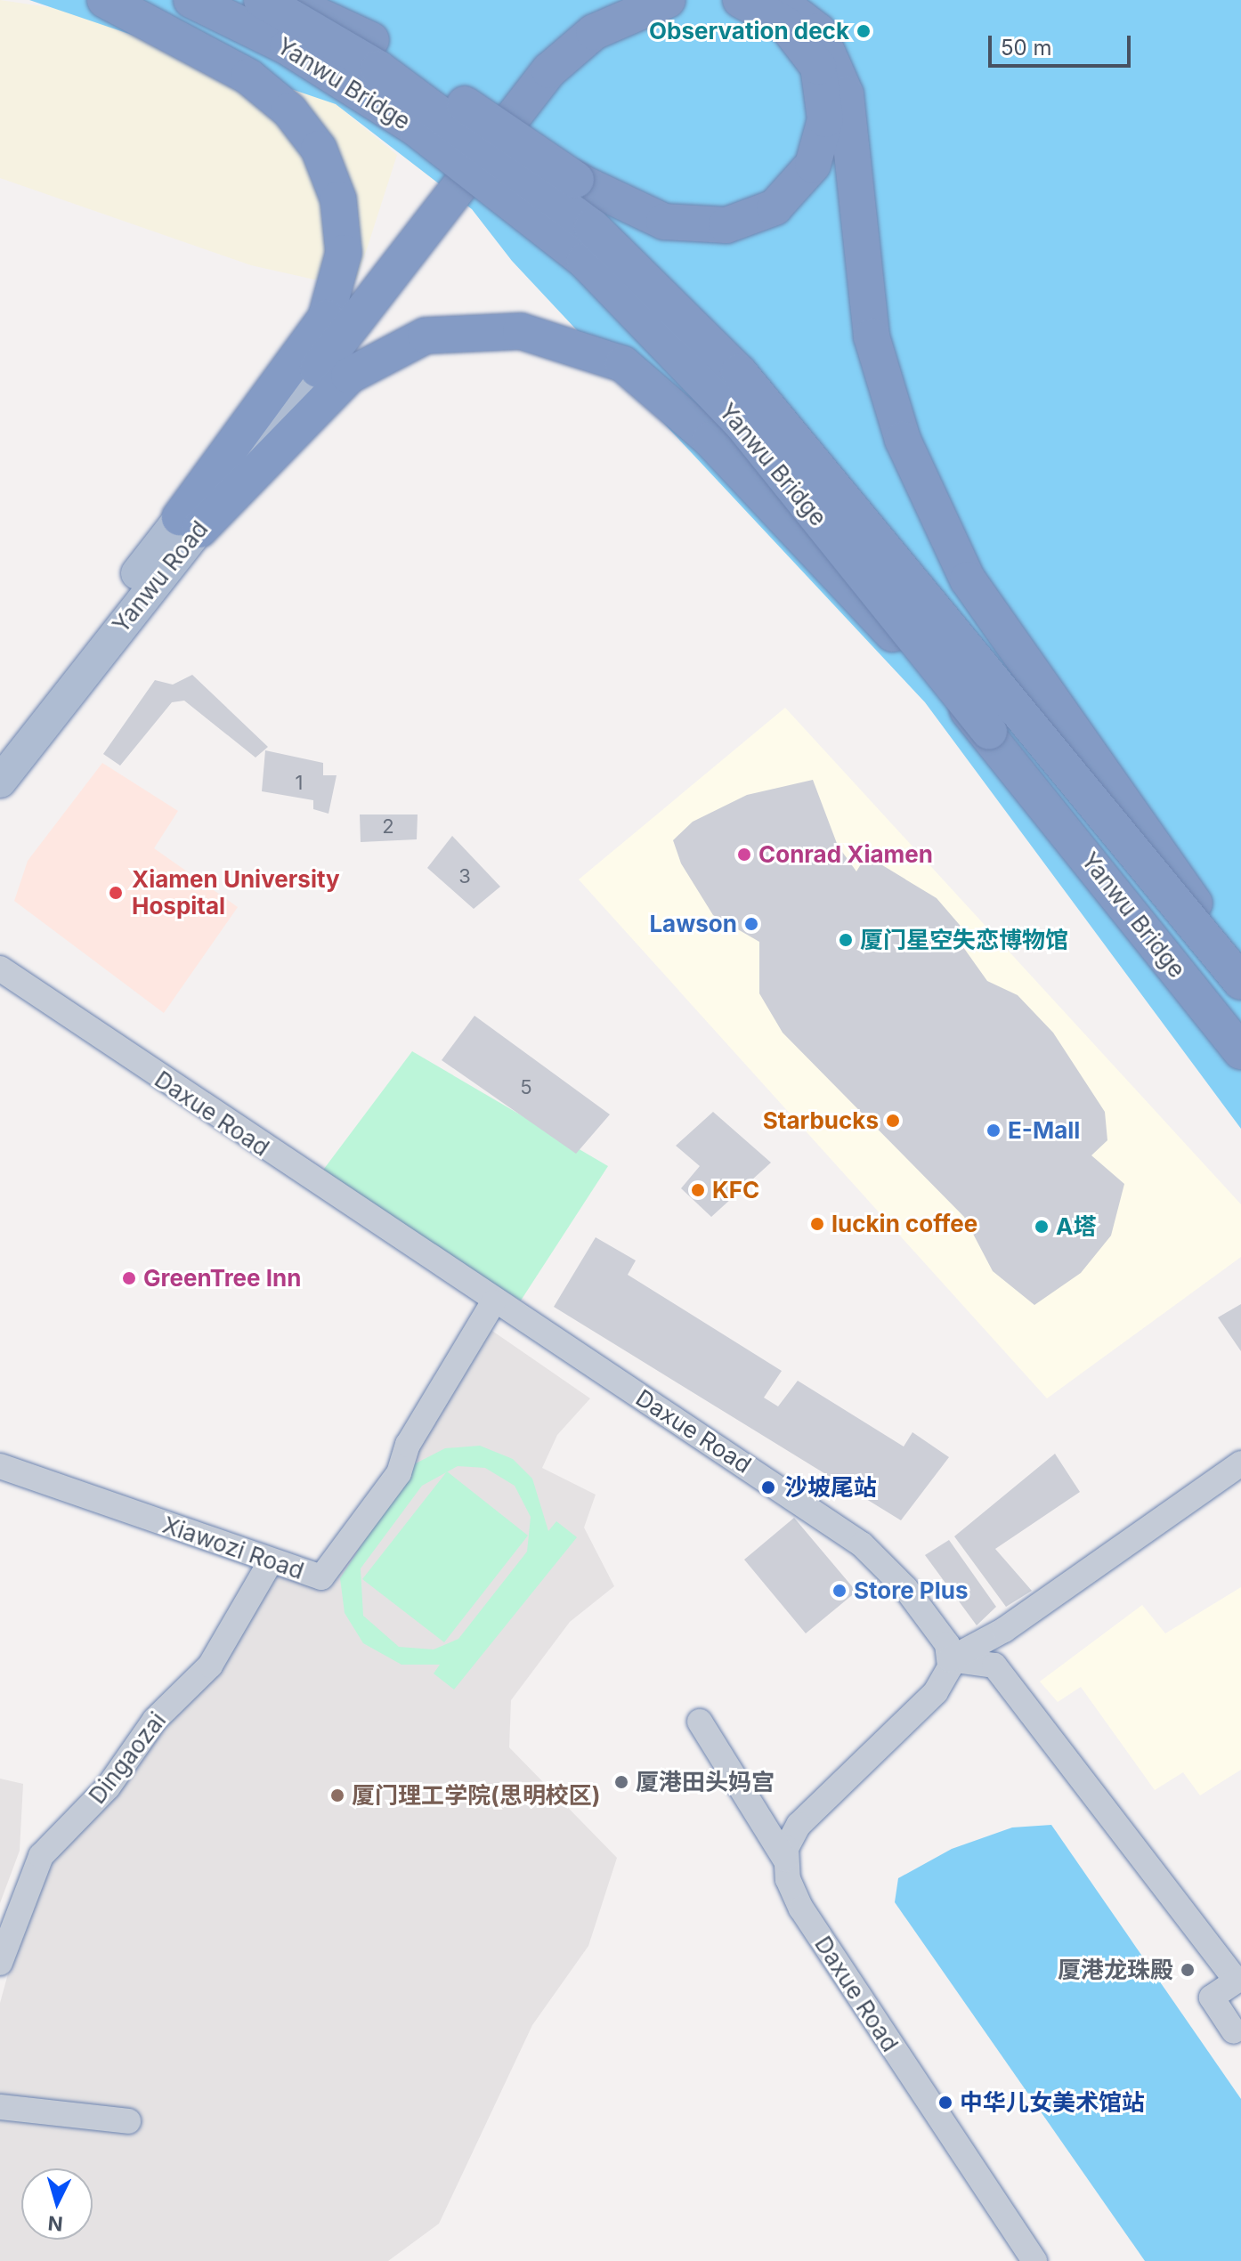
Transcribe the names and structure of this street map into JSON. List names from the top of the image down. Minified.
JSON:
{"streets":{"highway":["Yanwu Bridge"],"main road":["Yanwu Road"],"street":["Daxue Road","Xiawozi Road","Dingaozai"]},"crossings":[["Daxue Road","Xiawozi Road"],["Xiawozi Road","Dingaozai"]],"places":["Observation deck","Conrad Xiamen","Xiamen University Hospital","Lawson","厦门星空失恋博物馆","Starbucks","E-Mall","KFC","luckin coffee","A塔","GreenTree Inn","沙坡尾站","Store Plus","厦港田头妈宫","厦门理工学院(思明校区)","厦港龙珠殿","中华儿女美术馆站"],"house_numbers":["1","2","3","5"],"scale_bar":"50 m","north":"bottom"}
